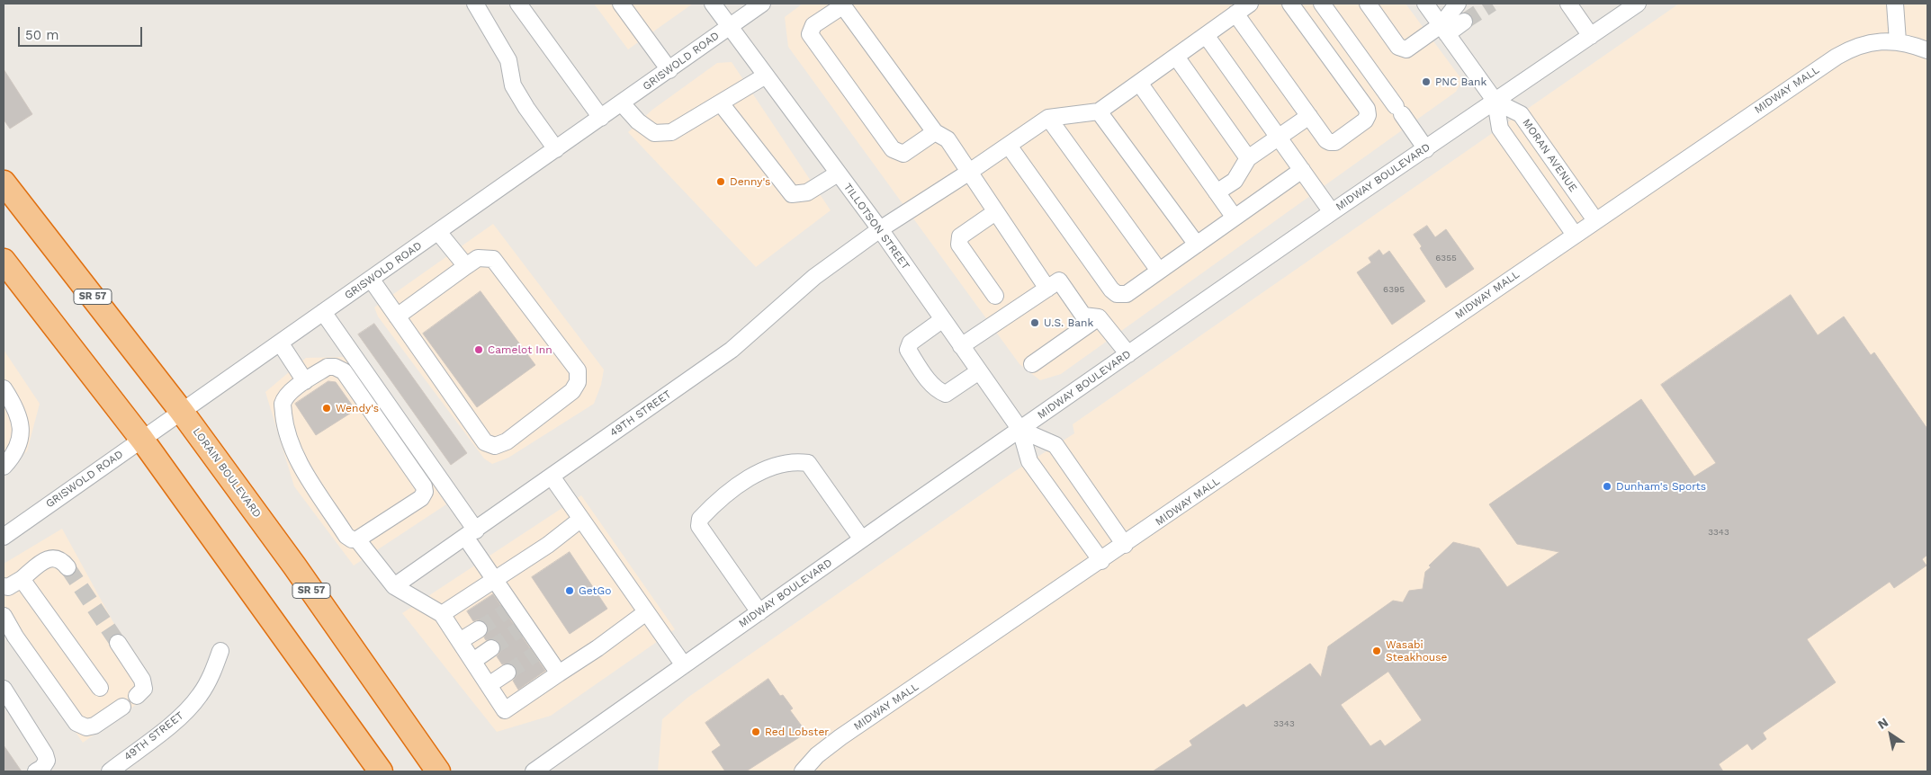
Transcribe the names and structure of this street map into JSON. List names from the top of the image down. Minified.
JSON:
{"streets":{"highway":["SR 57","LORAIN BOULEVARD"],"street":["GRISWOLD ROAD","MIDWAY MALL","MORAN AVENUE","MIDWAY BOULEVARD","TILLOTSON STREET","49TH STREET"]},"crossings":[["GRISWOLD ROAD","TILLOTSON STREET"],["GRISWOLD ROAD","LORAIN BOULEVARD"],["MIDWAY MALL","MORAN AVENUE"],["MIDWAY MALL","TILLOTSON STREET"],["MORAN AVENUE","MIDWAY BOULEVARD"],["MIDWAY BOULEVARD","TILLOTSON STREET"],["TILLOTSON STREET","49TH STREET"]],"places":["PNC Bank","Denny's","U.S. Bank","Camelot Inn","Wendy's","Dunham's Sports","GetGo","Wasabi Steakhouse","Red Lobster"],"house_numbers":["6355","6395","3343","3343"],"scale_bar":"50 m","north":"top left"}
